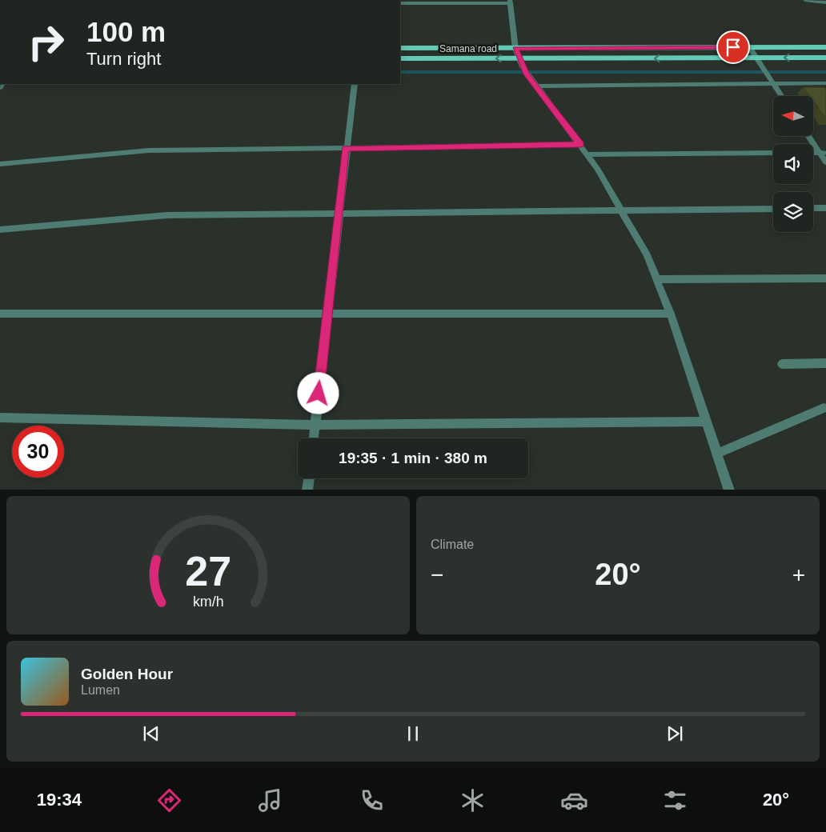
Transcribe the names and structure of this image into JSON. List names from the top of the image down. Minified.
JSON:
{"streets":{"main road":["Samana road"]},"north":"left","page":{"turn":["100 m","Turn right"],"limit":"30","trip":"19:35 · 1 min · 380 m","tile":"Climate","heat":["−","20°","+"],"song":["Golden Hour","Lumen"],"tabs":["19:34","20°"],"gauge":["27","km/h"]}}
